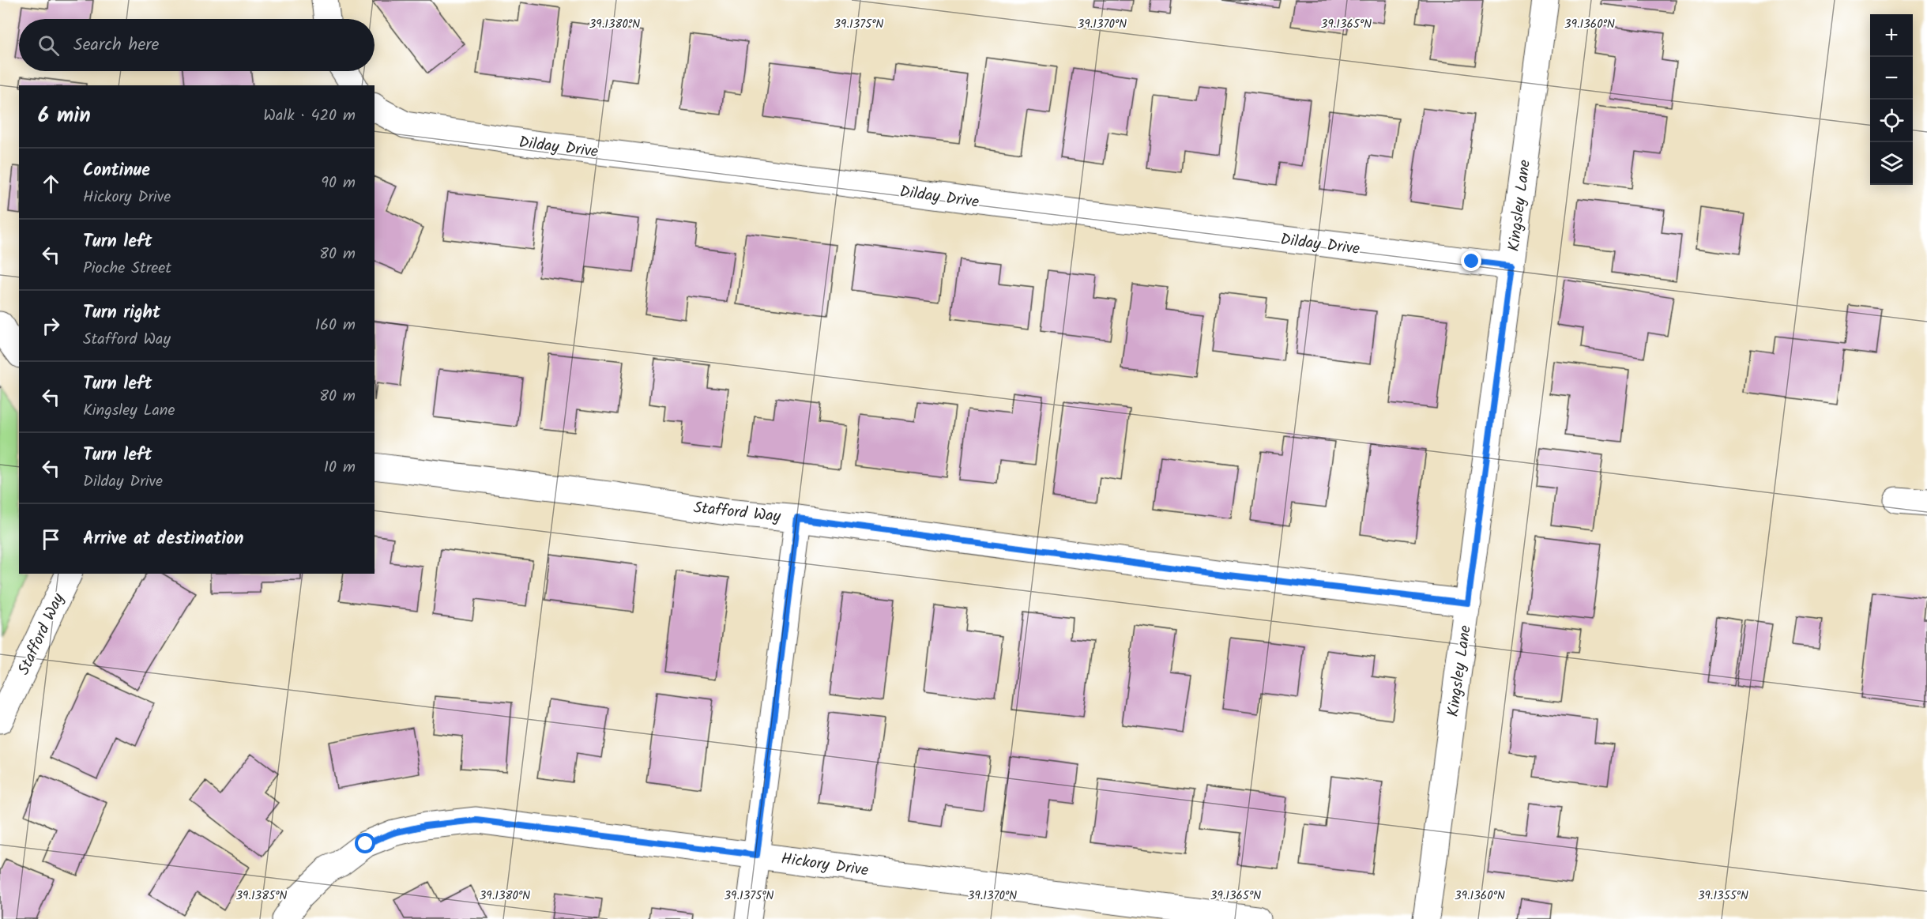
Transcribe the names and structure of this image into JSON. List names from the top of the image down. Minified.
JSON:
{"streets":{"street":["Dilday Drive","Kingsley Lane","Stafford Way","Hickory Drive"]},"crossings":[["Dilday Drive","Kingsley Lane"],["Kingsley Lane","Stafford Way"]],"page":{"map_buttons":["+","−"],"search":"Search here","heading":["6 min","Walk · 420 m"],"list":[["Continue","Hickory Drive","90 m"],["Turn left","Pioche Street","80 m"],["Turn right","Stafford Way","160 m"],["Turn left","Kingsley Lane","80 m"],["Turn left","Dilday Drive","10 m"],"Arrive at destination"]},"coordinates":["39.1380°N","39.1375°N","39.1370°N","39.1365°N","39.1360°N","39.1385°N","39.1355°N"]}
